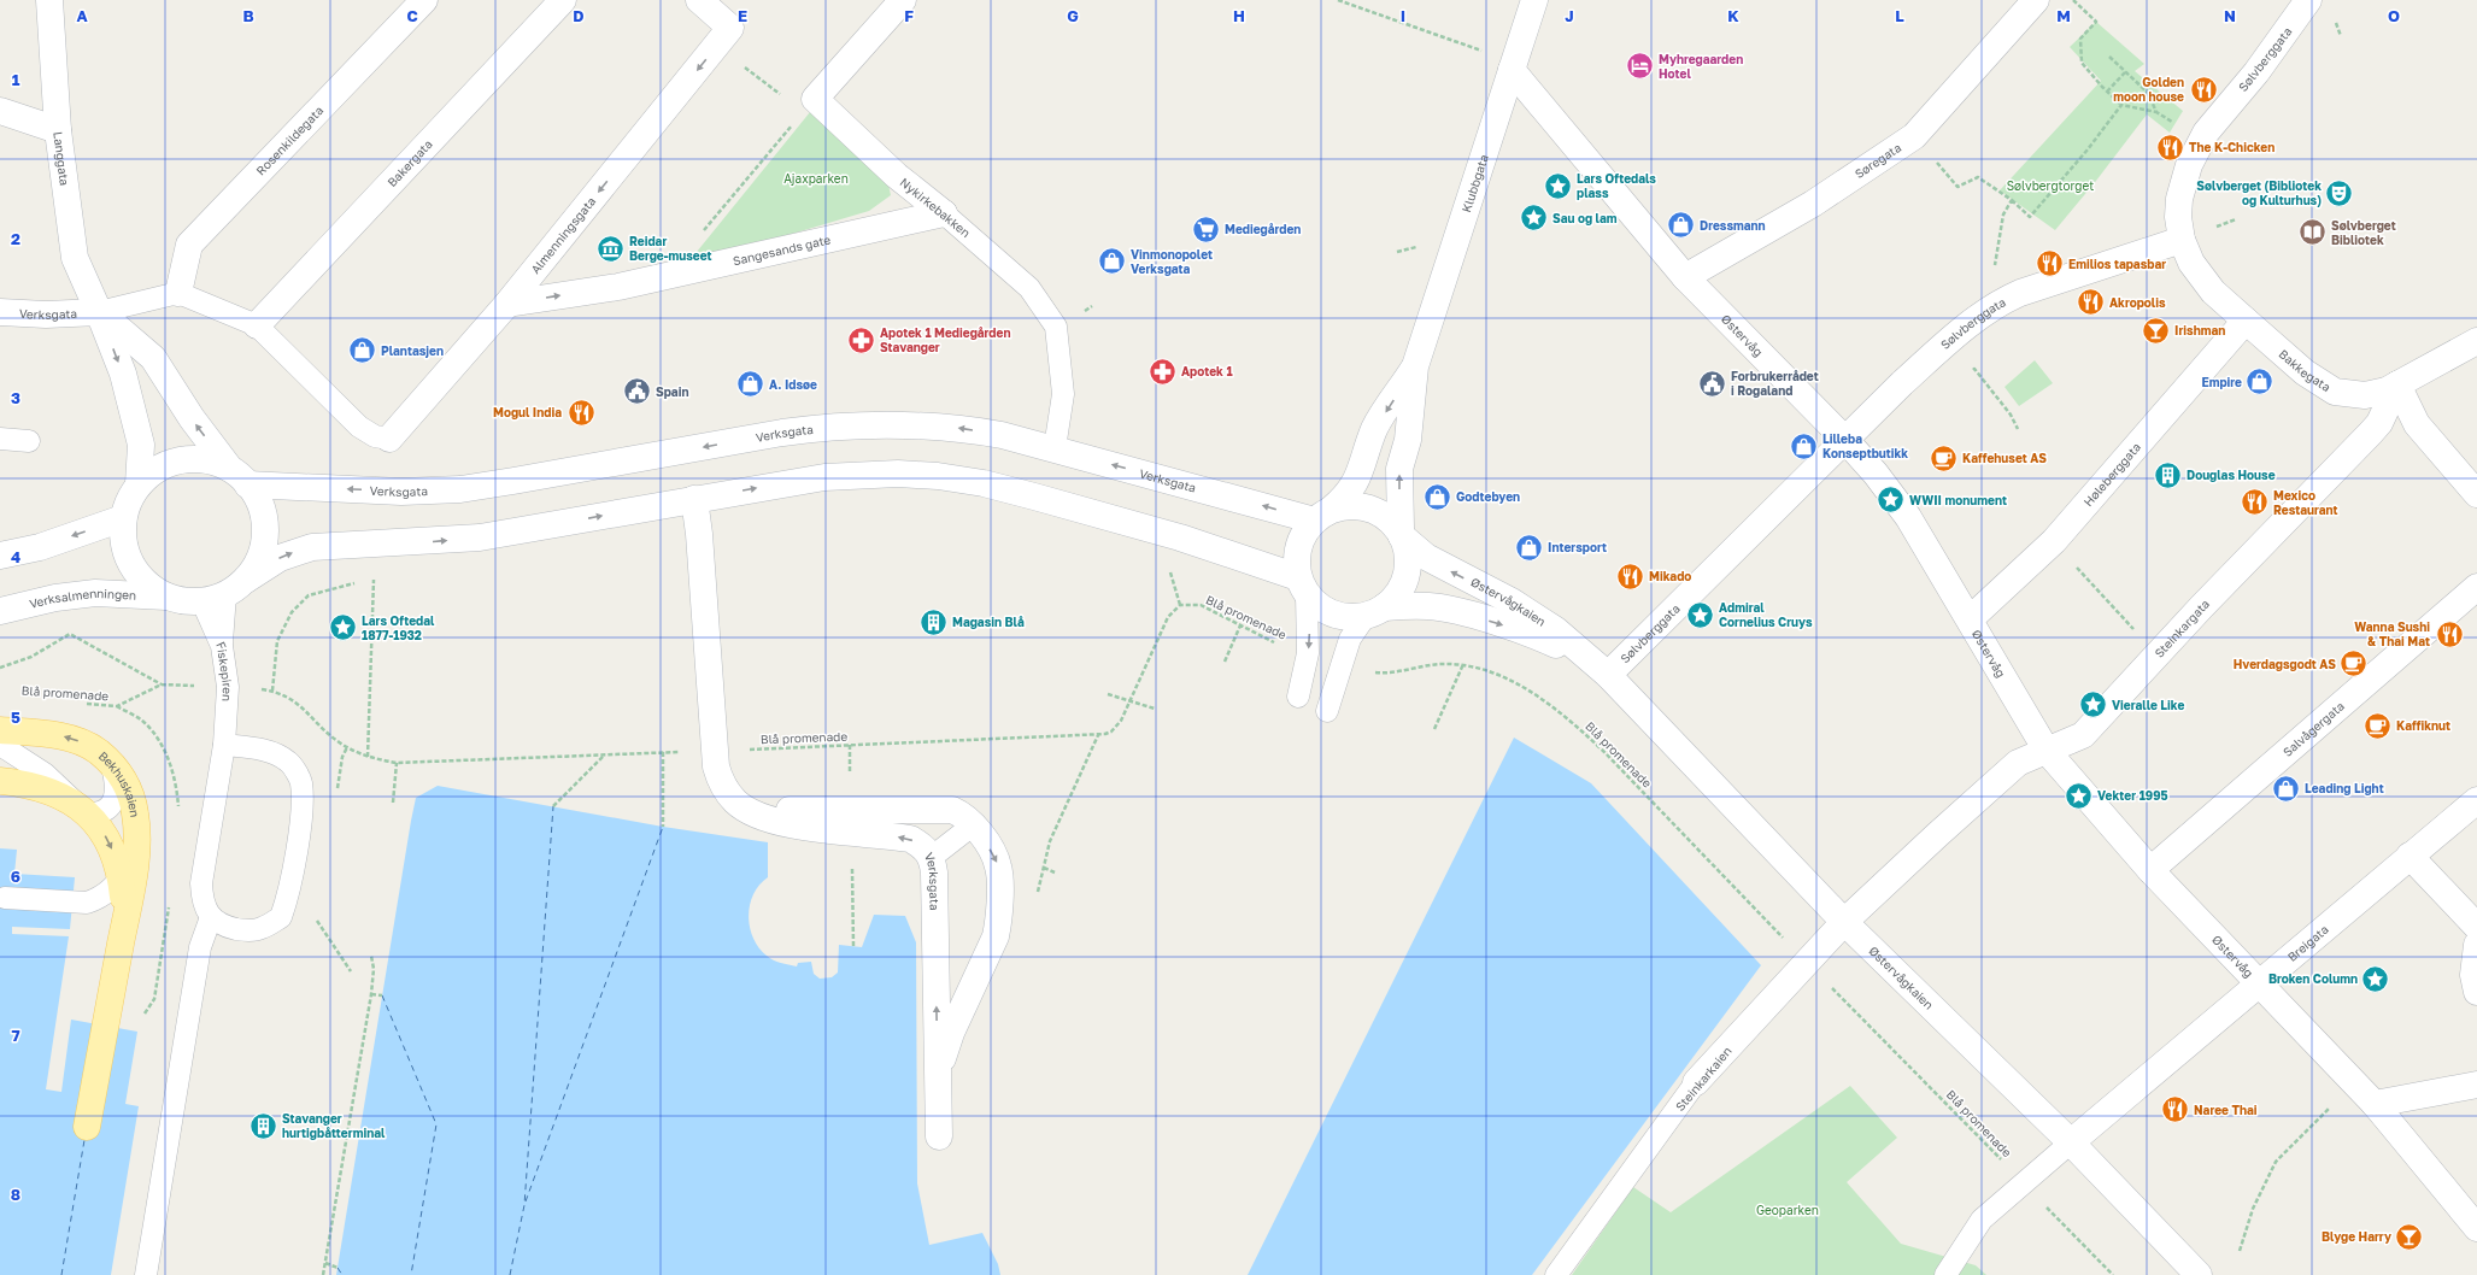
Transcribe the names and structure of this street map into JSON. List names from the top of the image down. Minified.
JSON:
{"streets":{"main road":["Bekhuskaien"],"street":["Sølvberggata","Rosenkildegata","Langgata","Søregata","Bakergata","Klubbgata","Nykirkebakken","Almenningsgata","Sangesands gate","Verksgata","Østervåg","Bakkegata","Høleberggata","Verksalmenningen","Østervågkaien","Steinkargata","Salvågergata","Breigata","Steinkarkaien"],"lane":["Fiskepiren"],"path":["Blå promenade"]},"crossings":[["Sølvberggata","Østervåg"],["Sølvberggata","Bakkegata"],["Sølvberggata","Østervågkaien"],["Rosenkildegata","Verksgata"],["Langgata","Verksgata"],["Langgata","Verksalmenningen"],["Langgata","Fiskepiren"],["Søregata","Østervåg"],["Klubbgata","Verksgata"],["Klubbgata","Østervåg"],["Klubbgata","Østervågkaien"],["Nykirkebakken","Sangesands gate"],["Nykirkebakken","Verksgata"],["Almenningsgata","Sangesands gate"],["Verksgata","Verksalmenningen"],["Verksgata","Østervågkaien"],["Verksgata","Blå promenade"],["Verksgata","Fiskepiren"],["Østervåg","Høleberggata"],["Østervåg","Steinkargata"],["Østervåg","Salvågergata"],["Østervåg","Breigata"],["Bakkegata","Høleberggata"],["Bakkegata","Steinkargata"],["Verksalmenningen","Fiskepiren"],["Østervågkaien","Breigata"],["Østervågkaien","Steinkarkaien"],["Steinkargata","Steinkarkaien"]],"one_way":["Almenningsgata","Verksgata"],"parks":["Ajaxparken","Sølvbergtorget","Geoparken"],"places":{"hotel":["Myhregaarden Hotel"],"restaurant":["Golden moon house","The K-Chicken","Emilios tapasbar","Akropolis","Mogul India","Mexico Restaurant","Mikado","Wanna Sushi & Thai Mat","Naree Thai"],"place":["Lars Oftedals plass","Sau og lam","WWII monument","Admiral Cornelius Cruys","Lars Oftedal 1877-1932","Vieralle Like","Vekter 1995","Broken Column"],"theatre":["Sølvberget (Bibliotek og Kulturhus)"],"shop":["Dressmann","Vinmonopolet Verksgata","Plantasjen","Empire","A. Idsøe","Lilleba Konseptbutikk","Godtebyen","Intersport","Leading Light"],"supermarket":["Mediegården"],"library":["Sølvberget Bibliotek"],"museum":["Reidar Berge-museet"],"bar":["Irishman","Blyge Harry"],"pharmacy":["Apotek 1 Mediegården Stavanger","Apotek 1"],"public building":["Forbrukerrådet i Rogaland","Spain"],"cafe":["Kaffehuset AS","Hverdagsgodt AS","Kaffiknut"],"building":["Douglas House","Magasin Blå","Stavanger hurtigbåtterminal"]},"grid":{"columns":["A","B","C","D","E","F","G","H","I","J","K","L","M","N","O"],"rows":["1","2","3","4","5","6","7","8"]}}
